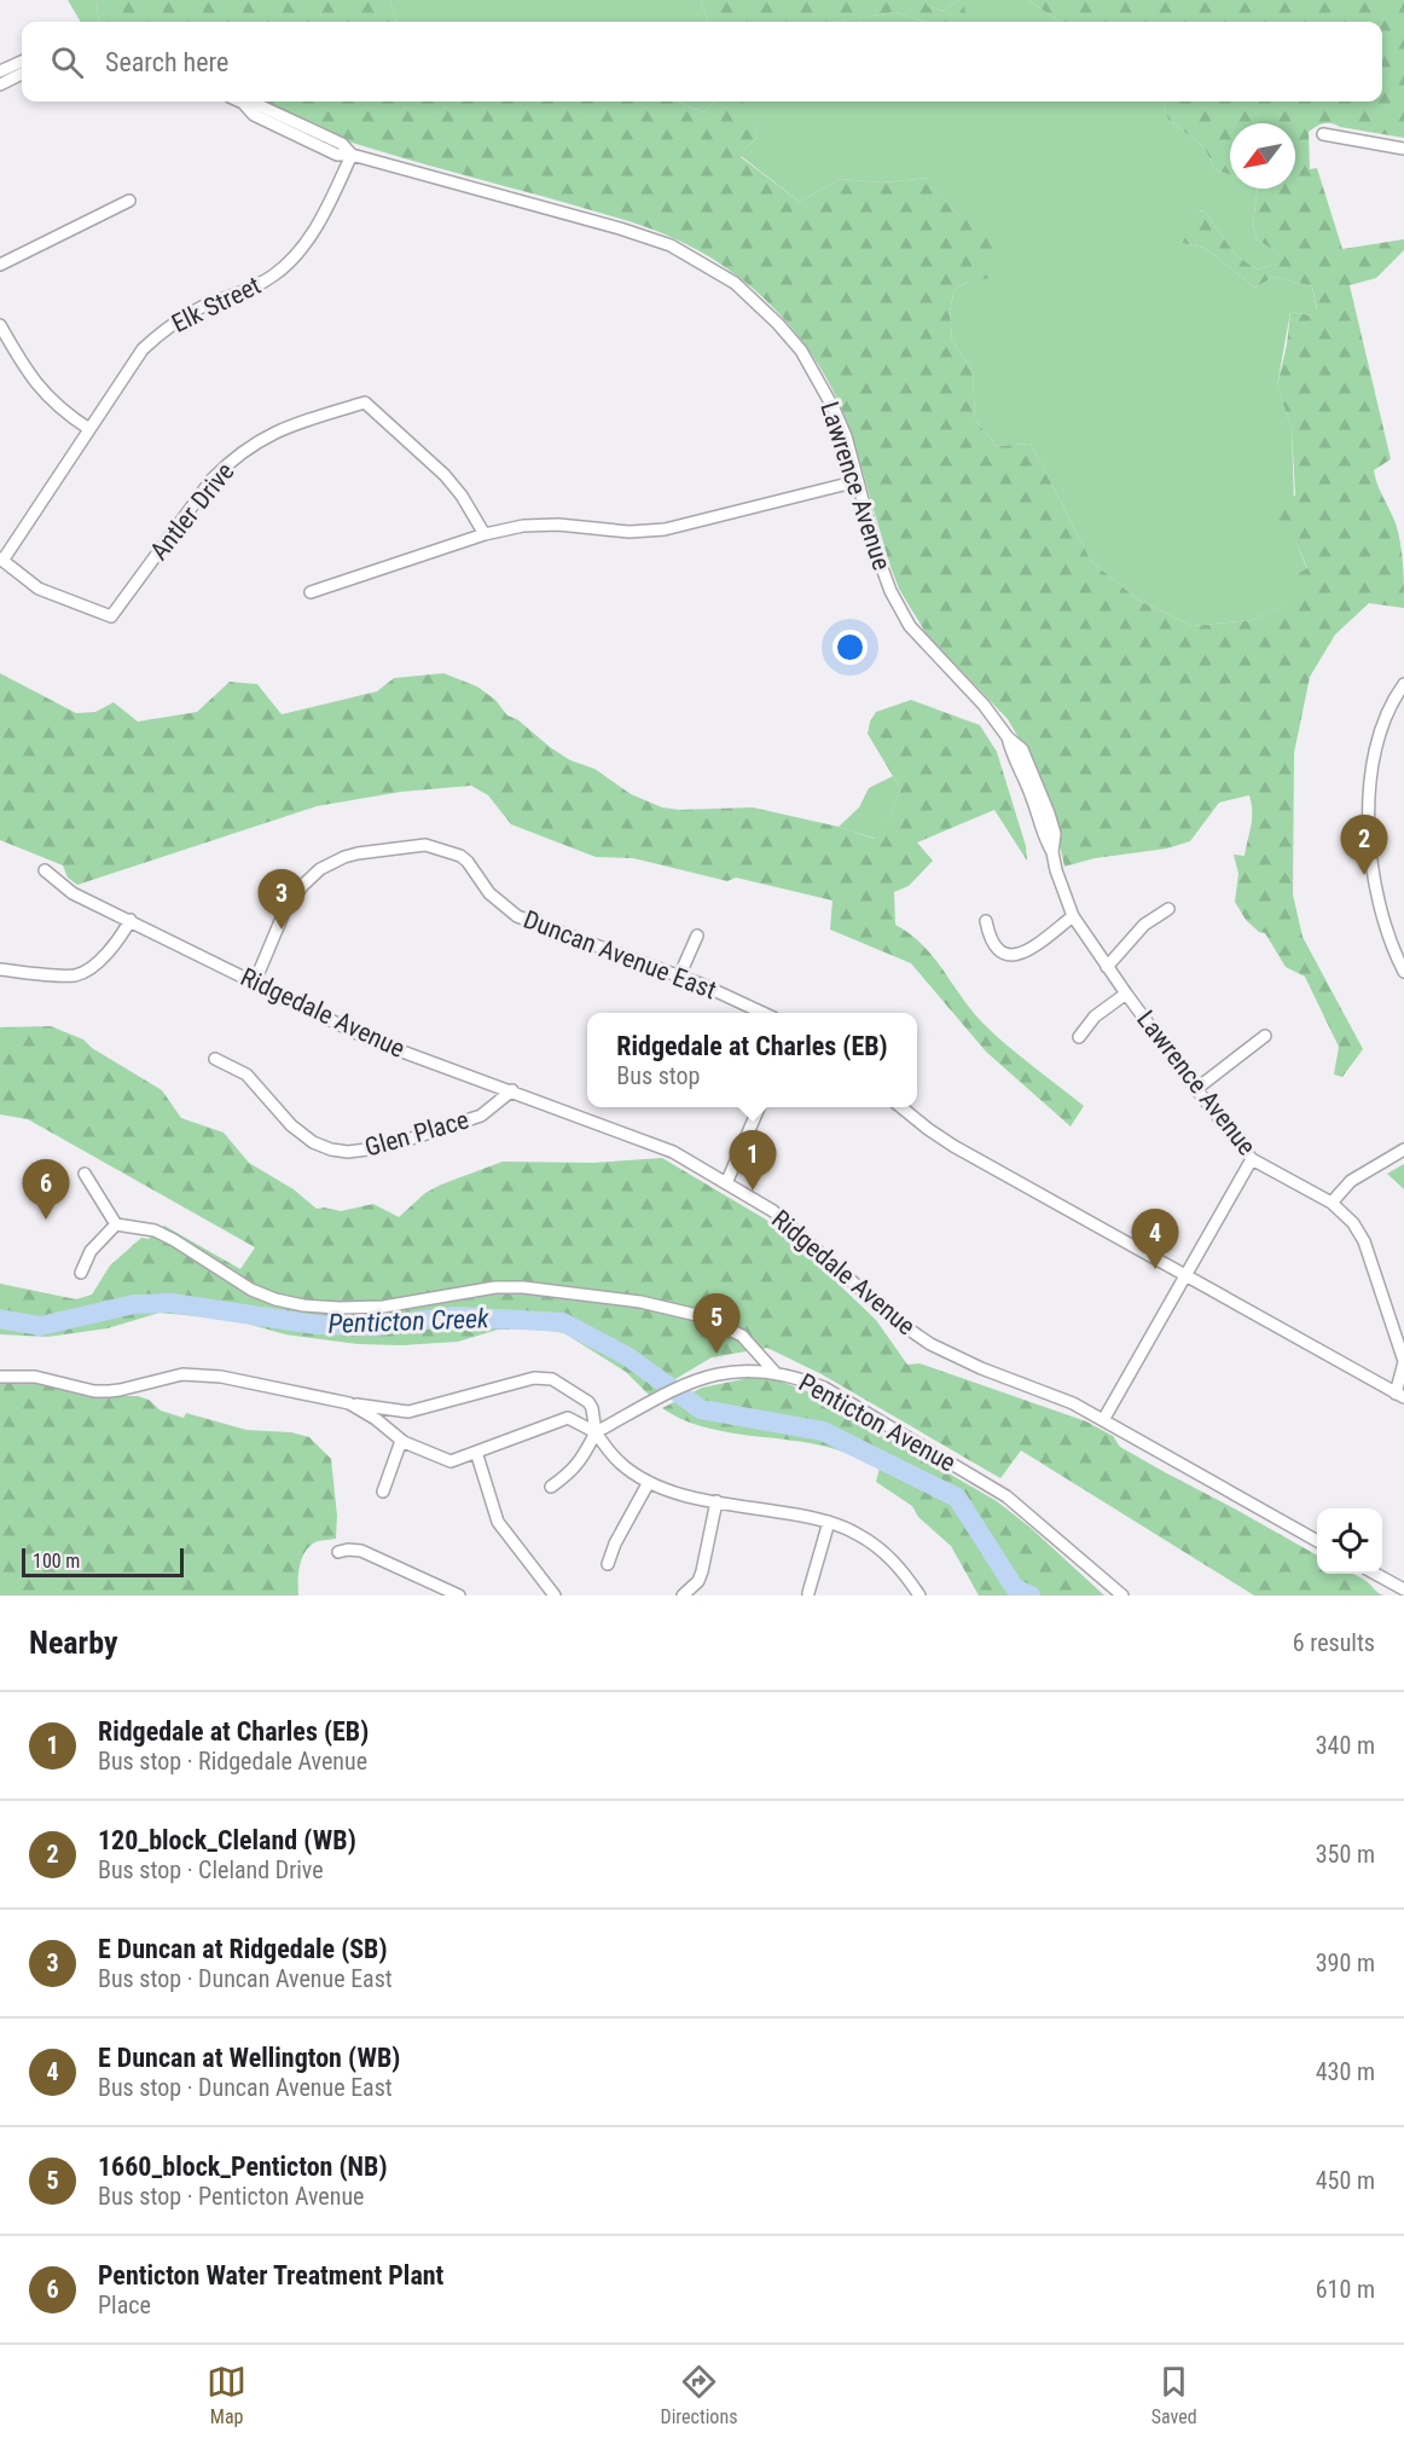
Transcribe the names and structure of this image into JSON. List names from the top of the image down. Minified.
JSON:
{"streets":{"street":["Elk Street","Lawrence Avenue","Antler Drive","Duncan Avenue East","Ridgedale Avenue","Glen Place","Penticton Avenue"]},"crossings":[["Elk Street","Lawrence Avenue"],["Elk Street","Antler Drive"],["Duncan Avenue East","Ridgedale Avenue"],["Ridgedale Avenue","Glen Place"]],"water":["Penticton Creek"],"scale_bar":"100 m","north":"bottom left","page":{"search":"Search here","pins":["2","3","1","6","4","5"],"popup":["Ridgedale at Charles (EB)","Bus stop"],"scale":"100 m","heading":["Nearby","6 results"],"list":[{"mark":"1","name":"Ridgedale at Charles (EB)","note":"Bus stop · Ridgedale Avenue","value":"340 m"},{"mark":"2","name":"120_block_Cleland (WB)","note":"Bus stop · Cleland Drive","value":"350 m"},{"mark":"3","name":"E Duncan at Ridgedale (SB)","note":"Bus stop · Duncan Avenue East","value":"390 m"},{"mark":"4","name":"E Duncan at Wellington (WB)","note":"Bus stop · Duncan Avenue East","value":"430 m"},{"mark":"5","name":"1660_block_Penticton (NB)","note":"Bus stop · Penticton Avenue","value":"450 m"},{"mark":"6","name":"Penticton Water Treatment Plant","note":"Place","value":"610 m"}],"nav":["Map","Directions","Saved"]}}
